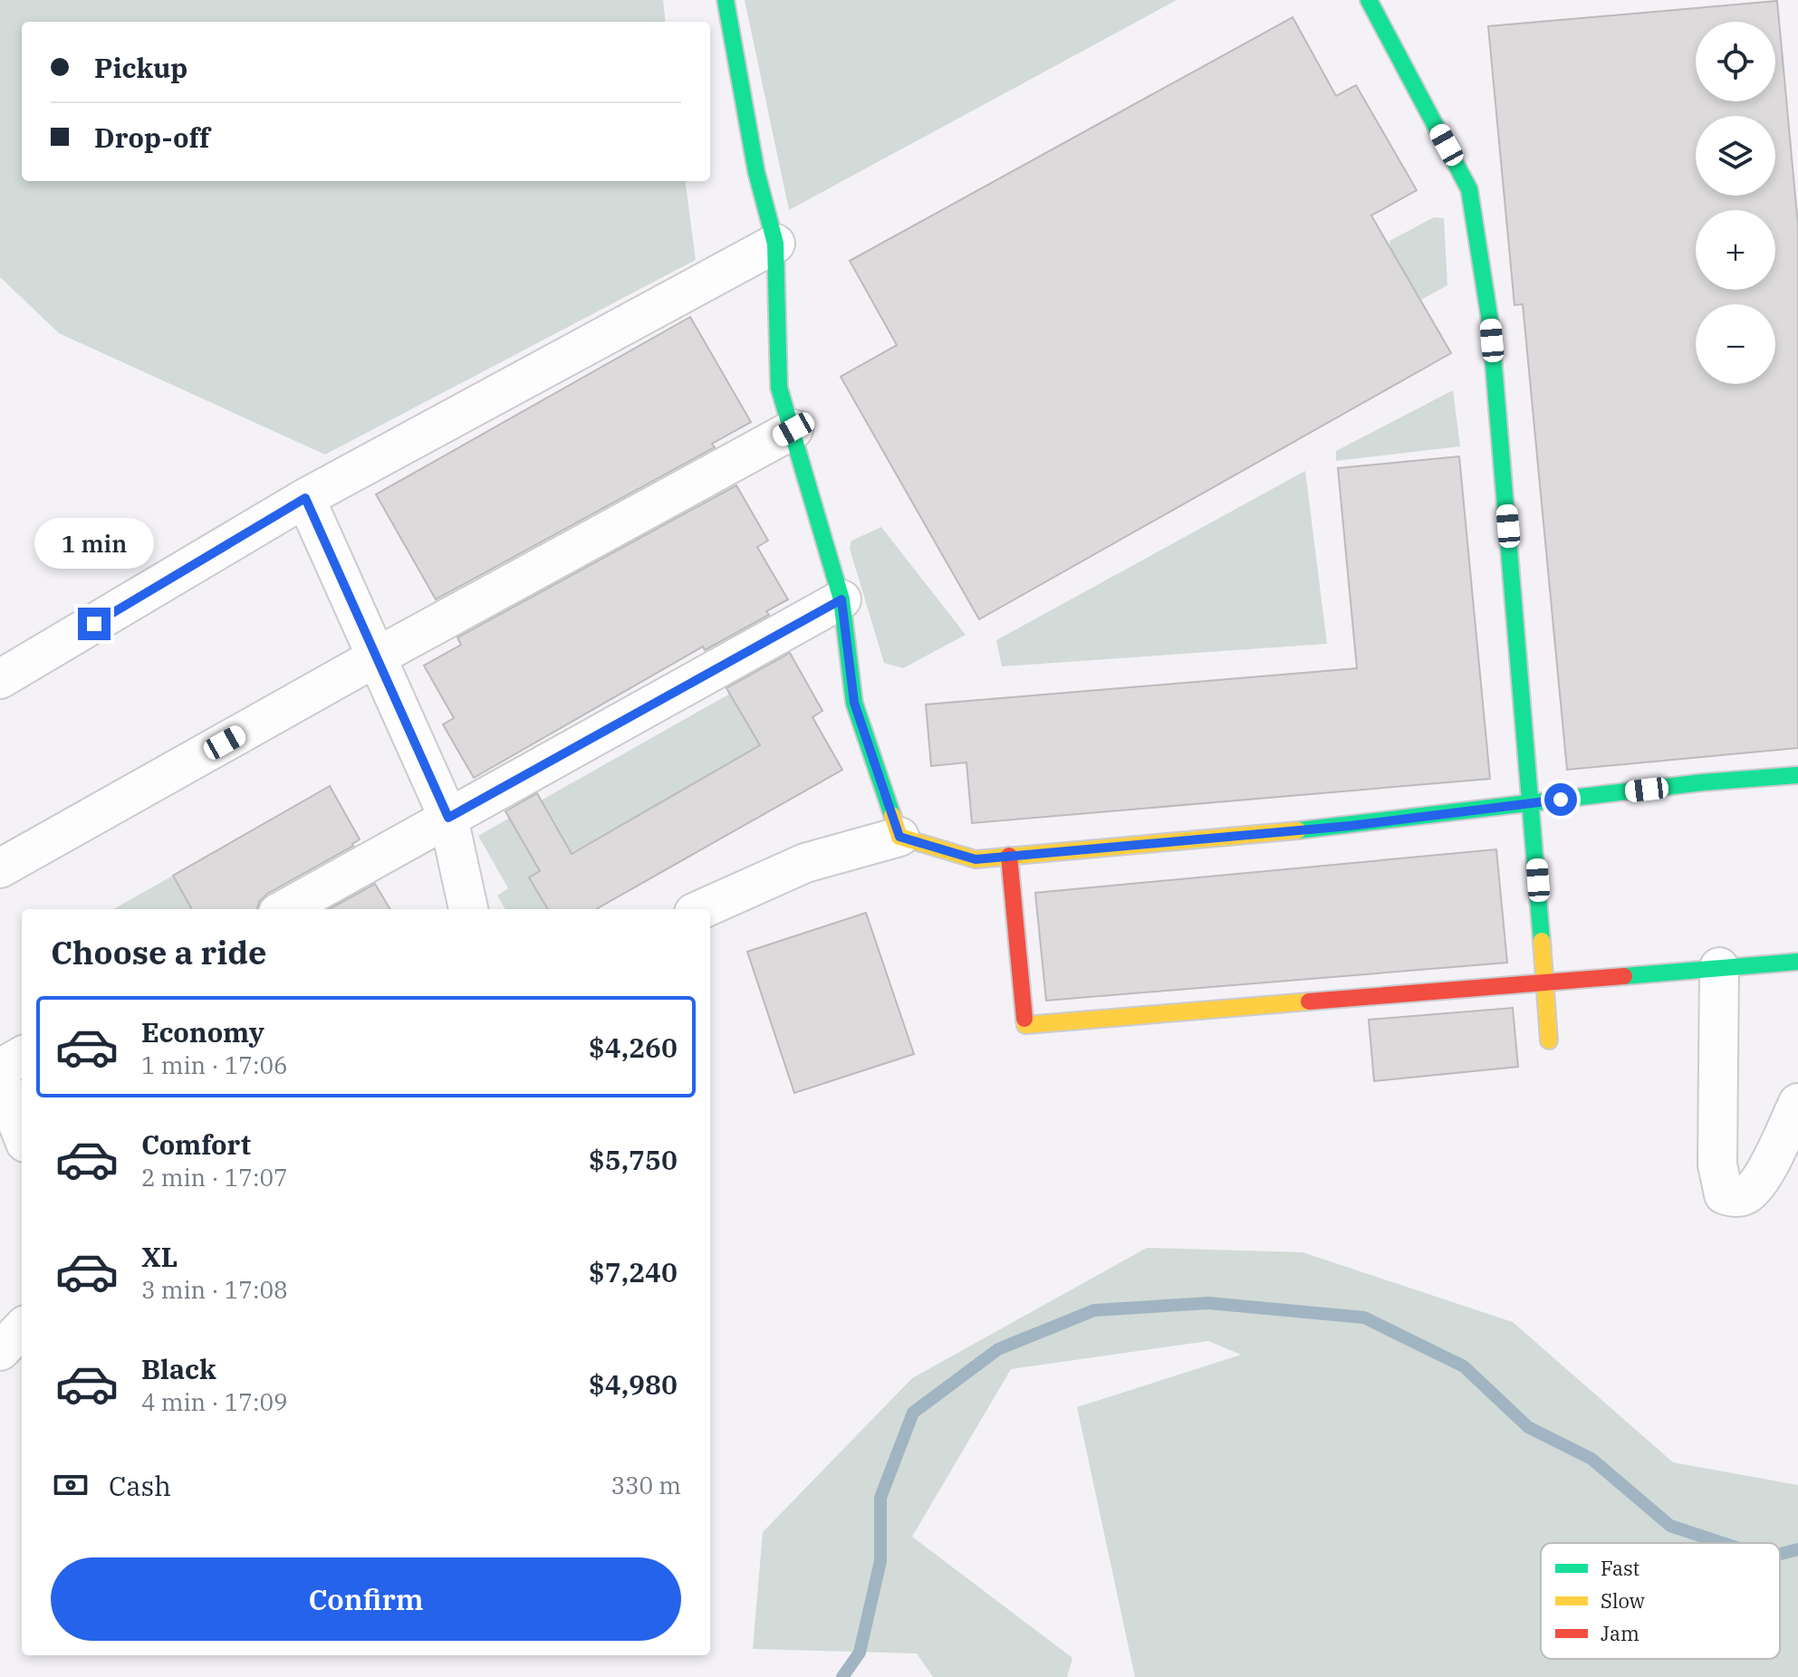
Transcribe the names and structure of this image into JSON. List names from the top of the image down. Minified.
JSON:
{"legend":["Fast","Slow","Jam"],"page":{"map_buttons":["+","−"],"banner":["Pickup","Drop-off"],"bubble":"1 min","heading":"Choose a ride","list":[{"name":"Economy","note":"1 min · 17:06","value":"$4,260"},{"name":"Comfort","note":"2 min · 17:07","value":"$5,750"},{"name":"XL","note":"3 min · 17:08","value":"$7,240"},{"name":"Black","note":"4 min · 17:09","value":"$4,980"}],"pay":["Cash","330 m"],"buttons":"Confirm"}}
